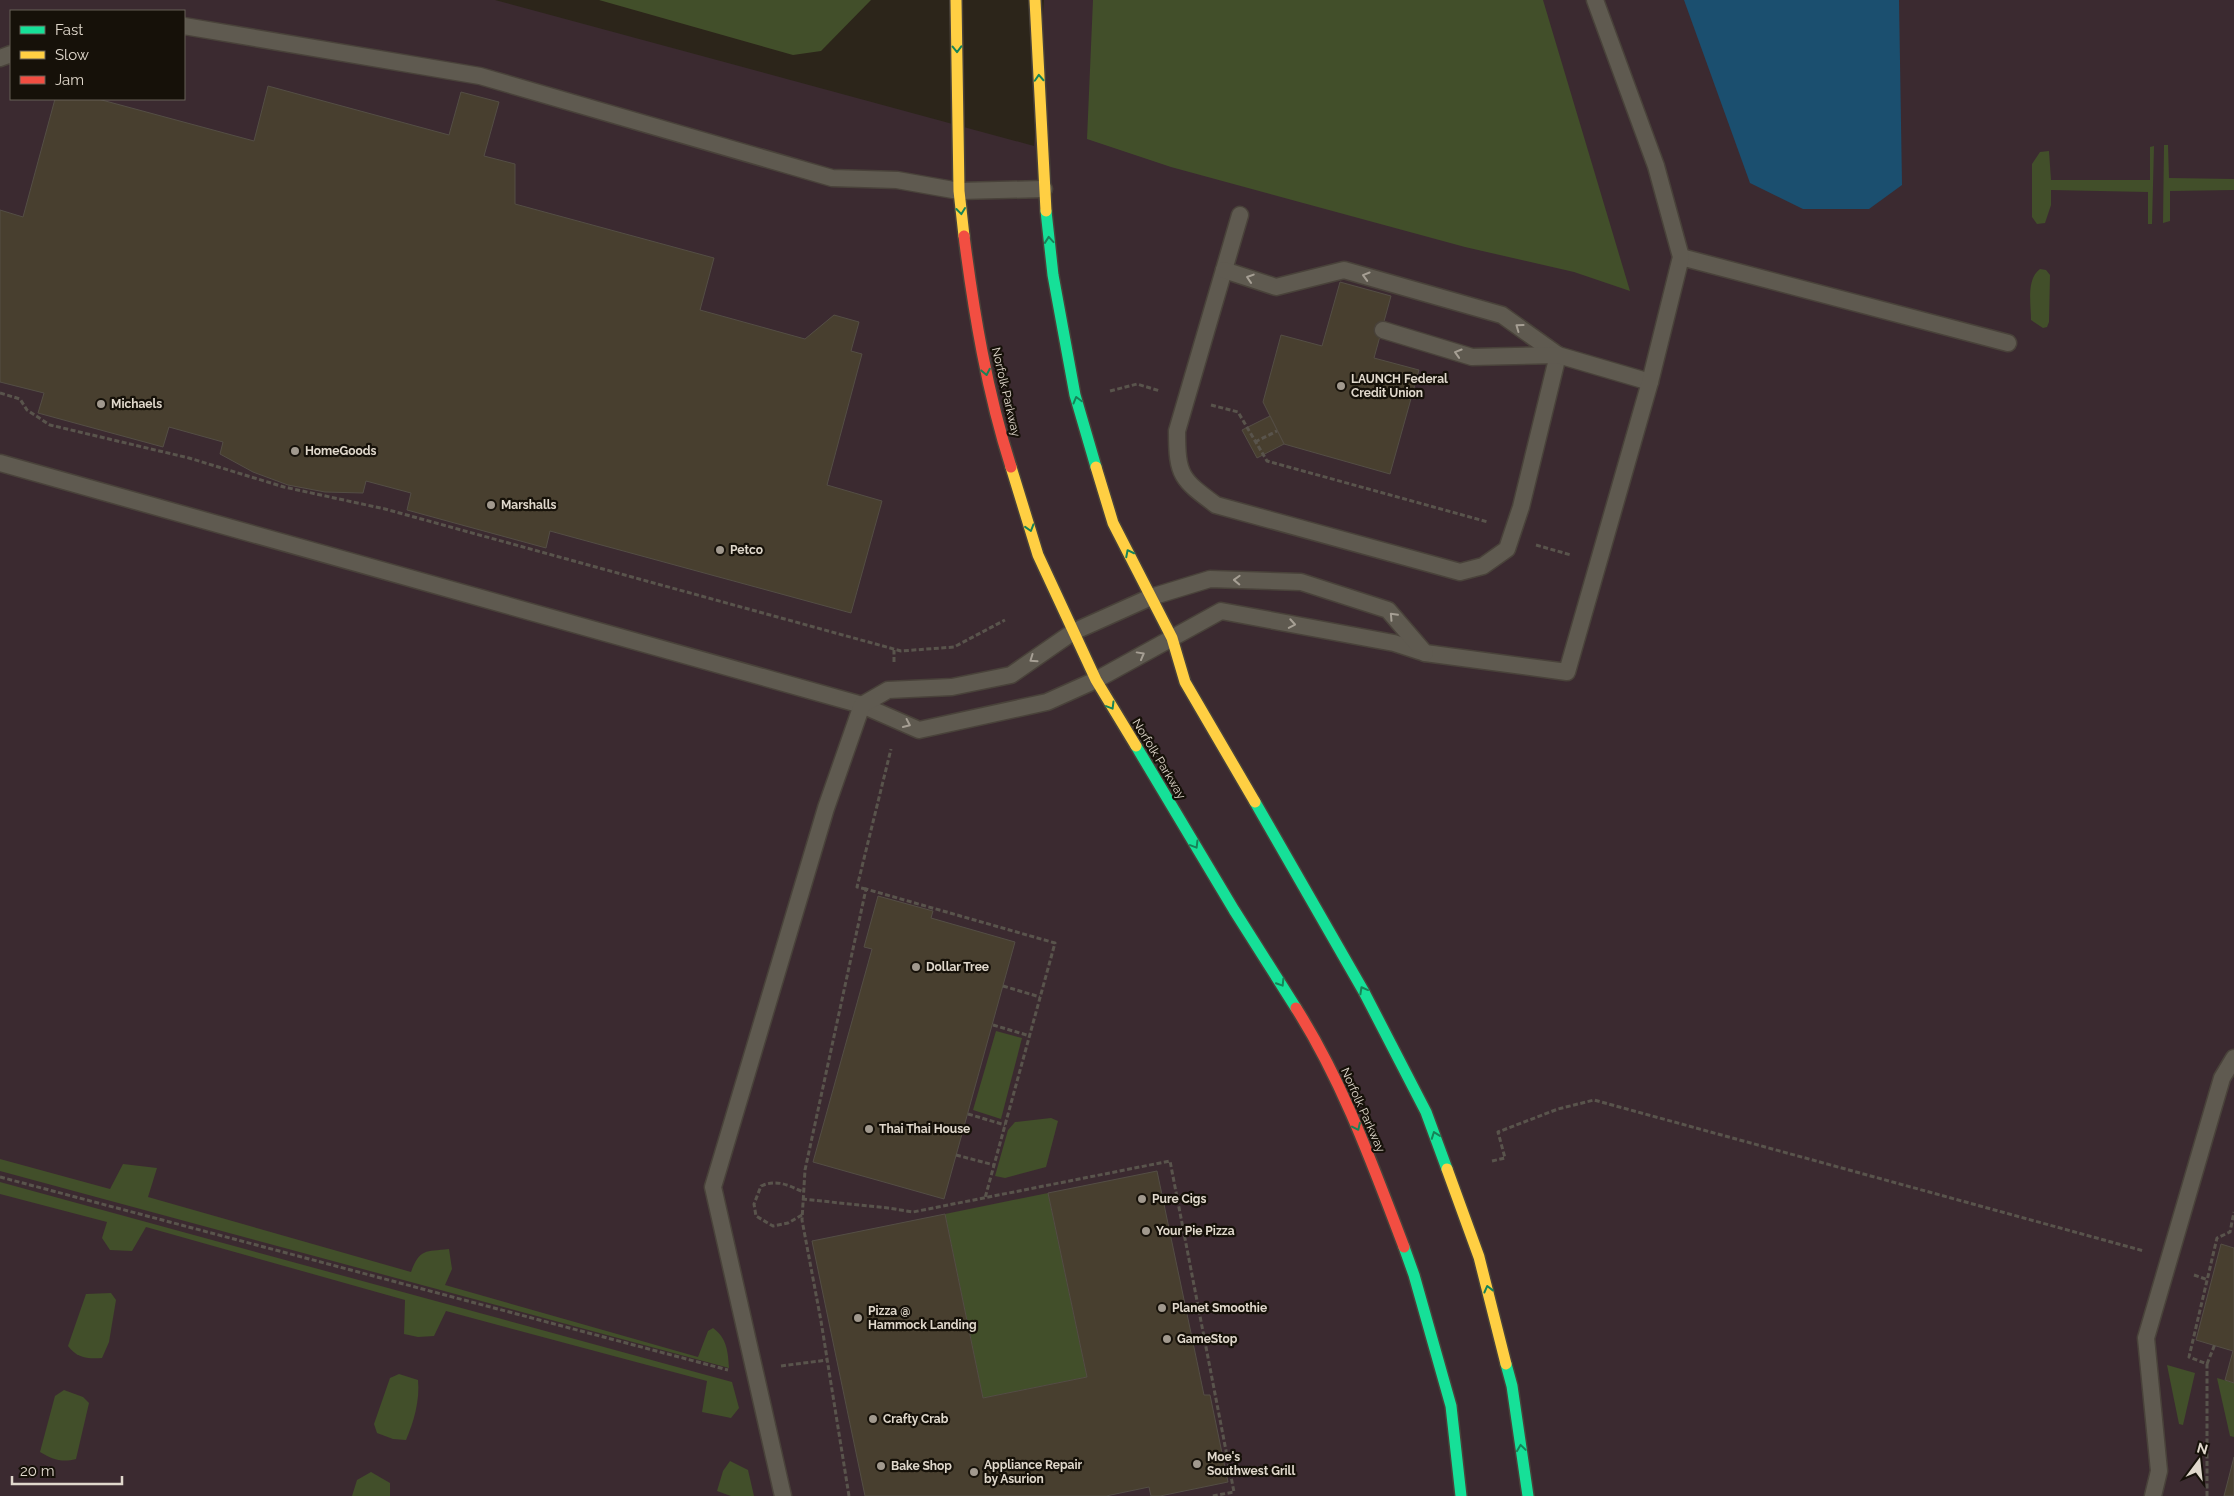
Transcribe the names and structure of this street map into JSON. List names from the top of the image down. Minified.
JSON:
{"streets":{"street":["Norfolk Parkway"]},"places":["LAUNCH Federal Credit Union","Michaels","HomeGoods","Marshalls","Petco","Dollar Tree","Thai Thai House","Pure Cigs","Your Pie Pizza","Planet Smoothie","Pizza @ Hammock Landing","GameStop","Crafty Crab","Moe's Southwest Grill","Bake Shop","Appliance Repair by Asurion"],"legend":["Fast","Slow","Jam"],"scale_bar":"20 m","north":"top"}
